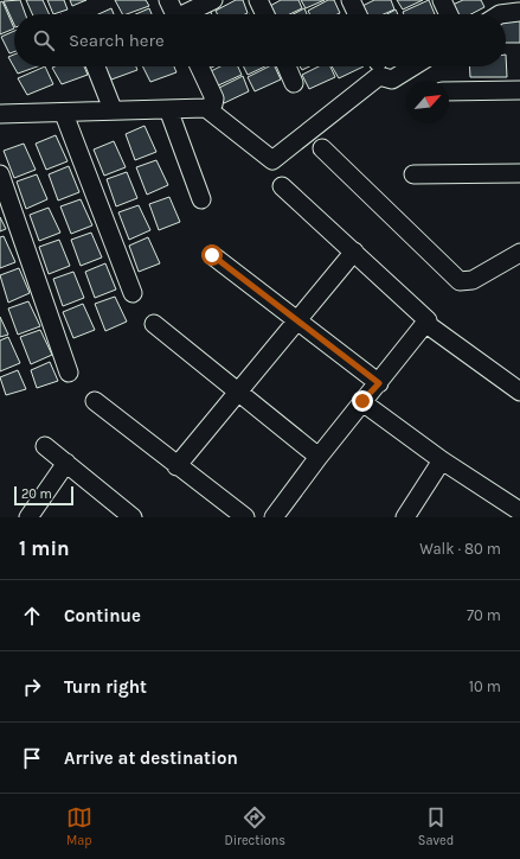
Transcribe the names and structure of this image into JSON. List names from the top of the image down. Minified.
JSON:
{"scale_bar":"20 m","north":"top right","page":{"search":"Search here","scale":"20 m","heading":["1 min","Walk · 80 m"],"list":[["Continue","70 m"],["Turn right","10 m"],"Arrive at destination"],"nav":["Map","Directions","Saved"]}}
